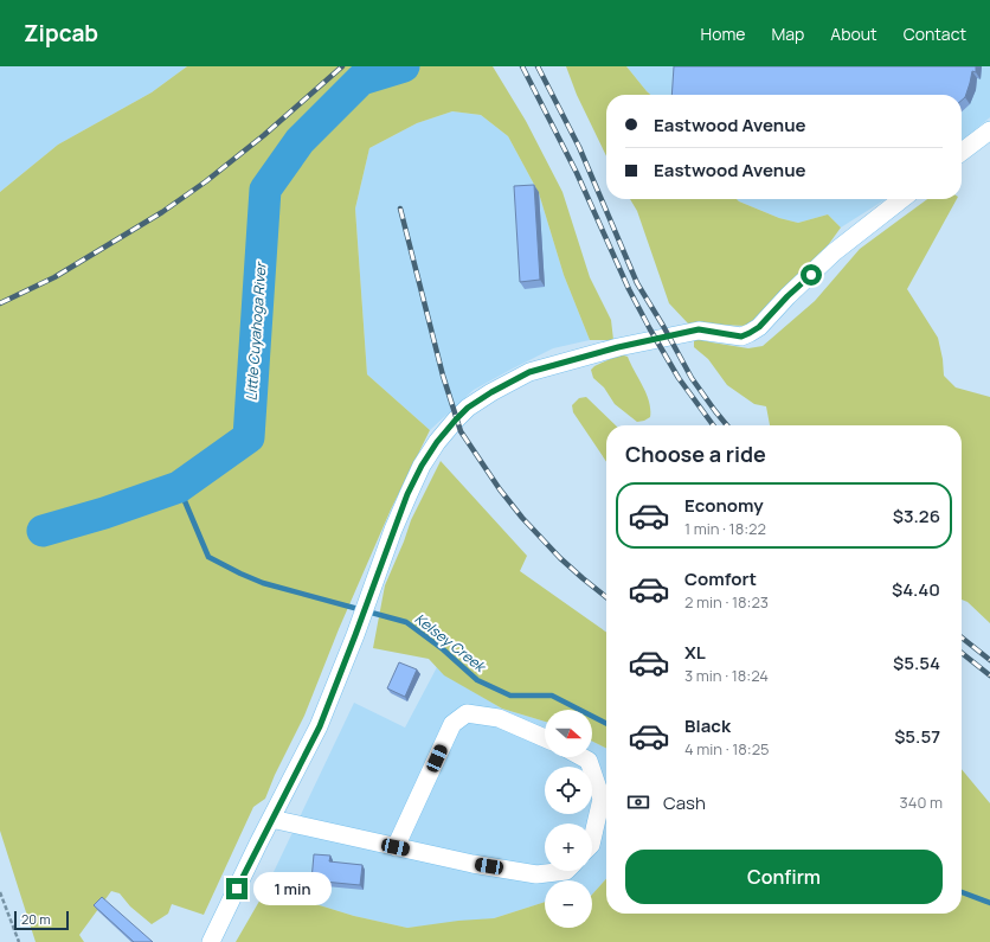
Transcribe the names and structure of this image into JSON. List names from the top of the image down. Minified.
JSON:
{"water":["Little Cuyahoga River","Kelsey Creek"],"scale_bar":"20 m","north":"right","page":{"header":"Zipcab","nav":["Home","Map","About","Contact"],"banner":["Eastwood Avenue","Eastwood Avenue"],"heading":"Choose a ride","list":[{"name":"Economy","note":"1 min · 18:22","value":"$3.26"},{"name":"Comfort","note":"2 min · 18:23","value":"$4.40"},{"name":"XL","note":"3 min · 18:24","value":"$5.54"},{"name":"Black","note":"4 min · 18:25","value":"$5.57"}],"map_buttons":["+","−"],"pay":["Cash","340 m"],"buttons":"Confirm","bubble":"1 min","scale":"20 m"}}
